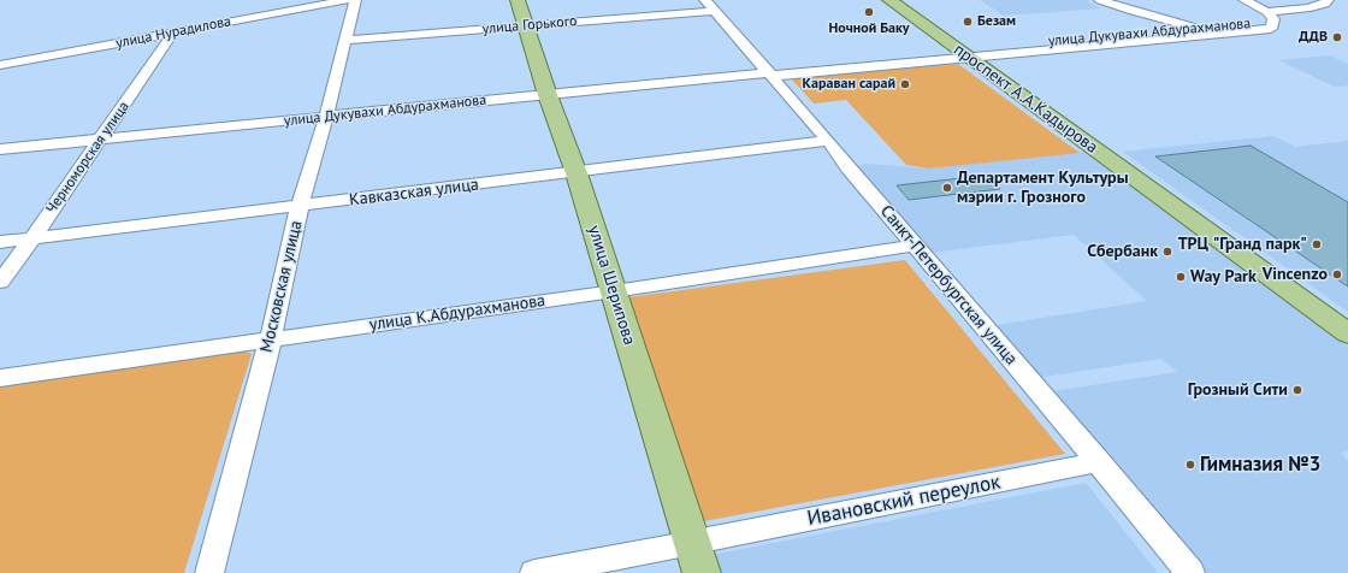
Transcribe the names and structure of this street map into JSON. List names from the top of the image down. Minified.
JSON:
{"streets":{"main road":["проспект А.А.Кадырова","улица Шерипова"],"street":["улица Горького","улица Нурадилова","улица Дукувахи Абдурахманова","Черноморская улица","Кавказская улица","Санкт-Петербургская улица","Московская улица","улица К.Абдурахманова","Ивановский переулок"]},"crossings":[["улица Горького","улица Шерипова"],["улица Горького","Санкт-Петербургская улица"],["улица Горького","Московская улица"],["улица Нурадилова","Черноморская улица"],["улица Дукувахи Абдурахманова","проспект А.А.Кадырова"],["улица Дукувахи Абдурахманова","Черноморская улица"],["улица Дукувахи Абдурахманова","улица Шерипова"],["улица Дукувахи Абдурахманова","Санкт-Петербургская улица"],["улица Дукувахи Абдурахманова","Московская улица"],["Черноморская улица","Кавказская улица"],["Кавказская улица","улица Шерипова"],["Кавказская улица","Санкт-Петербургская улица"],["Кавказская улица","Московская улица"],["улица Шерипова","улица К.Абдурахманова"],["улица Шерипова","Ивановский переулок"],["Санкт-Петербургская улица","улица К.Абдурахманова"],["Санкт-Петербургская улица","Ивановский переулок"],["Московская улица","улица К.Абдурахманова"]],"places":["Ночной Баку","Безам","ДДВ","Караван сарай","Департамент Культуры мэрии г. Грозного","ТРЦ \"Гранд парк\"","Сбербанк","Vincenzo","Way Park","Грозный Сити","Гимназия №3"]}
